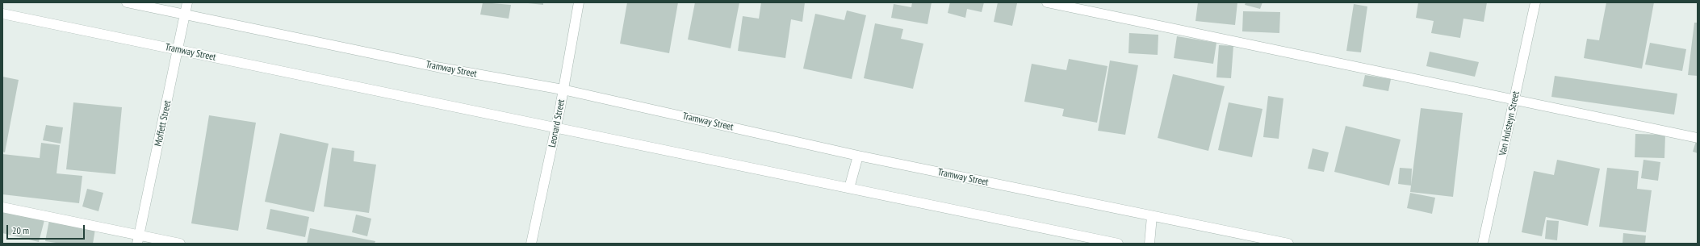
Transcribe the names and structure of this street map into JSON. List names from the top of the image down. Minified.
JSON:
{"streets":{"street":["Tramway Street","Moffett Street","Leonard Street","Van Hulsteyn Street"]},"crossings":[["Tramway Street","Moffett Street"],["Tramway Street","Leonard Street"]],"scale_bar":"20 m"}
